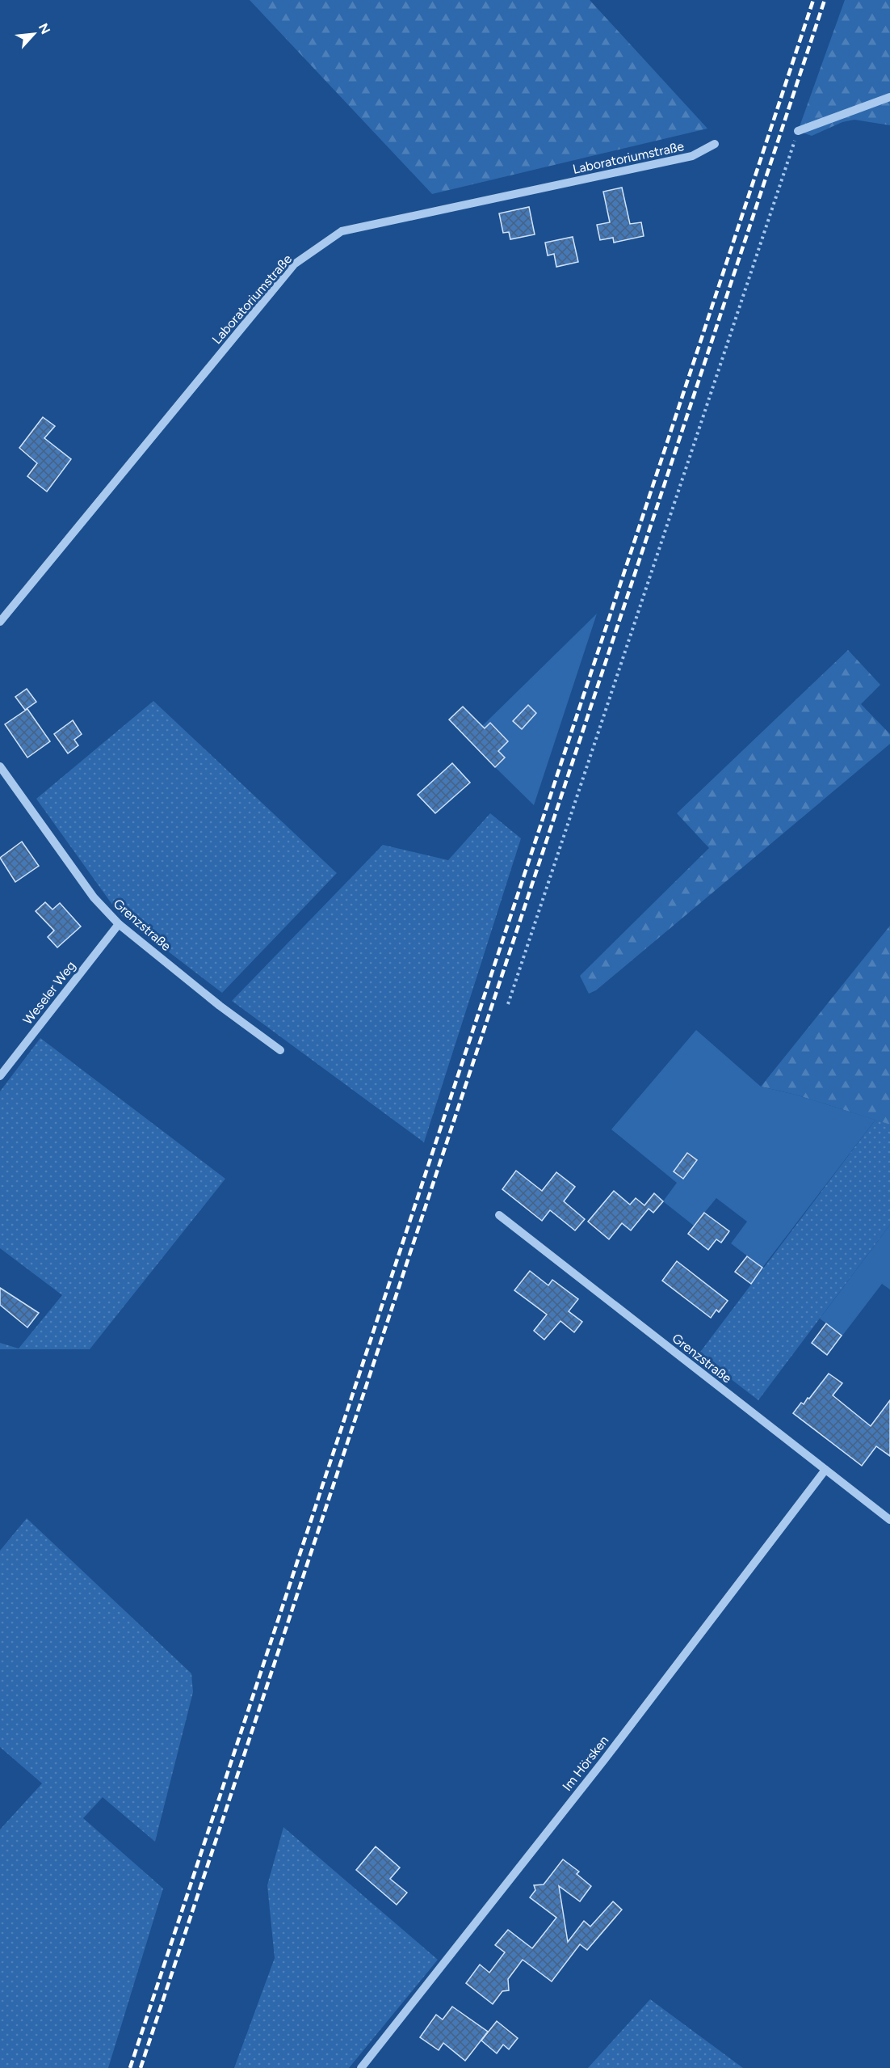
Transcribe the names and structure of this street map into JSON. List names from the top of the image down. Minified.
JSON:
{"streets":{"street":["Laboratoriumstraße","Grenzstraße","Weseler Weg","Im Hörsken"]},"crossings":[["Grenzstraße","Weseler Weg"],["Grenzstraße","Im Hörsken"]],"north":"top right"}
